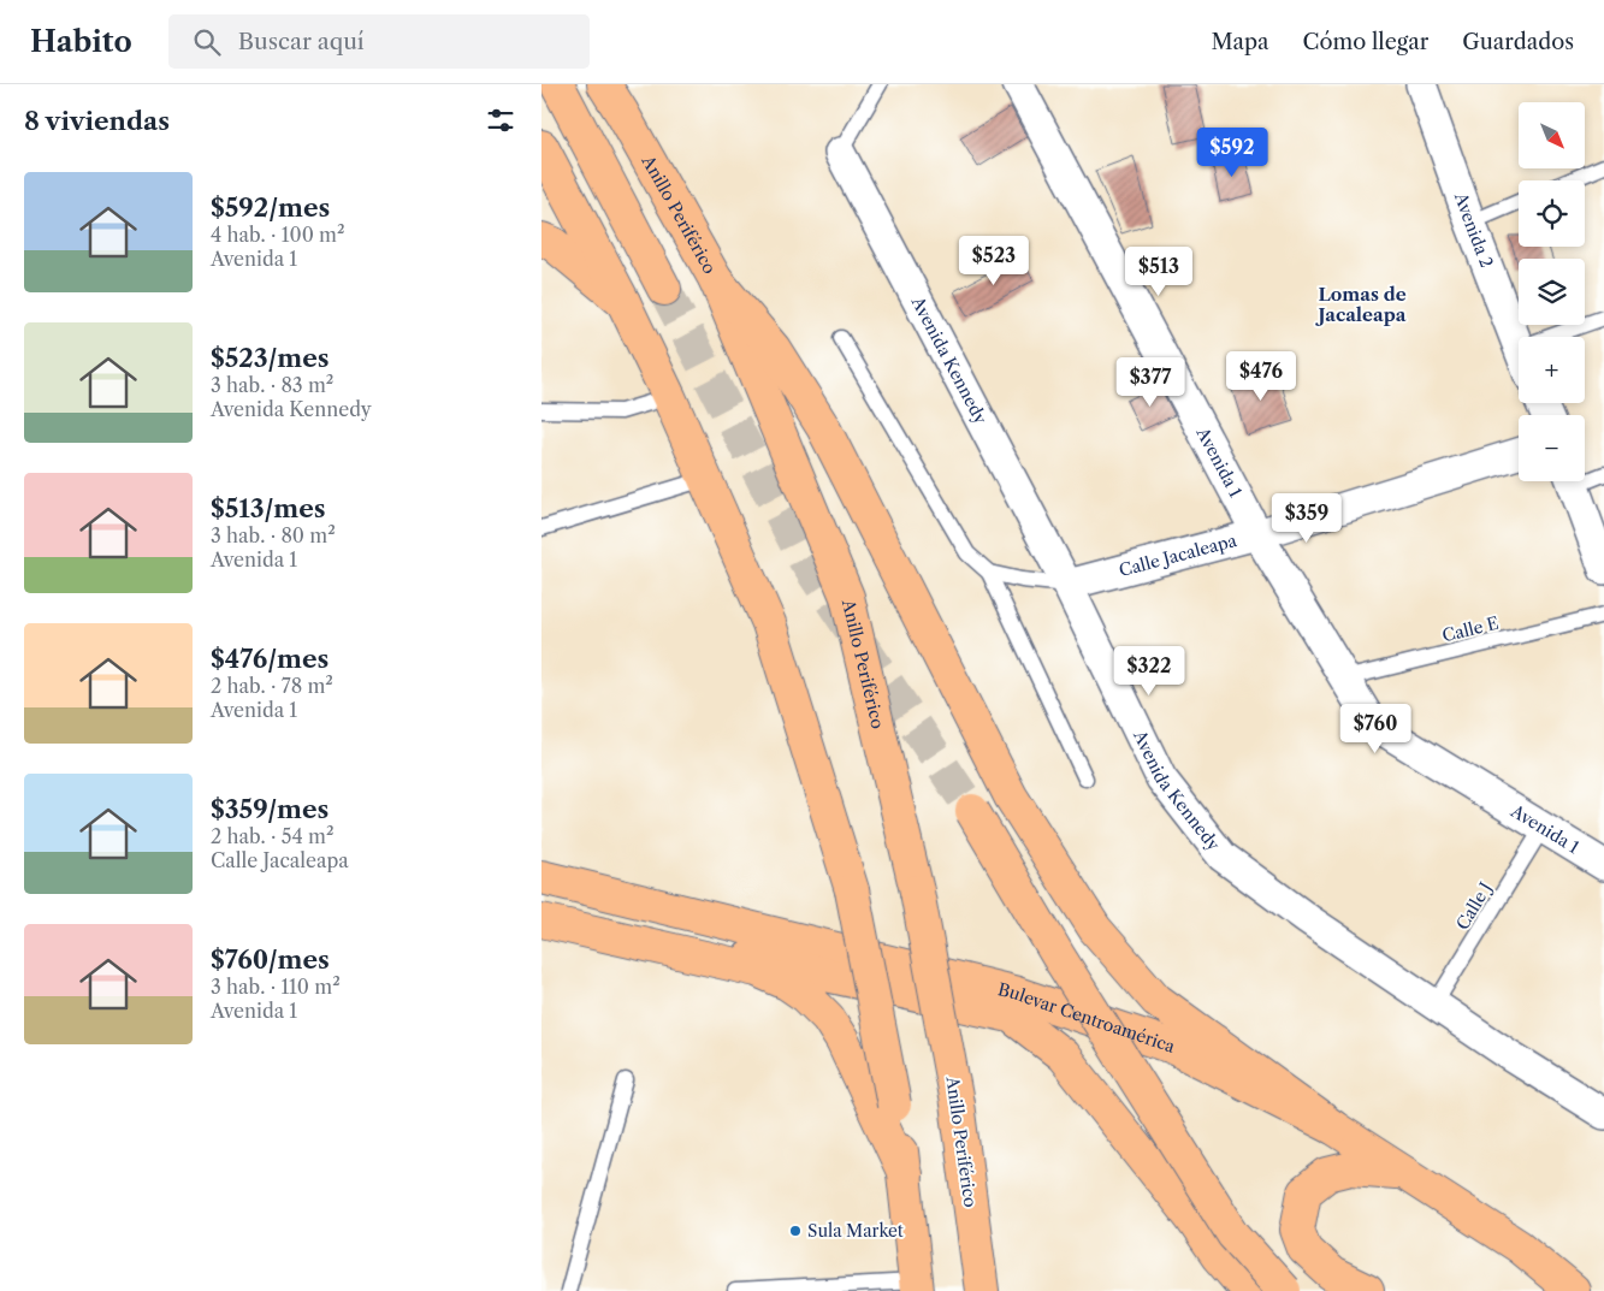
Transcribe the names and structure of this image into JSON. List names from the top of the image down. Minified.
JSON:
{"streets":{"main road":["Anillo Periférico","Bulevar Centroamérica"],"street":["Avenida 2","Avenida Kennedy","Avenida 1","Calle Jacaleapa"],"lane":["Calle E","Calle J"]},"crossings":[["Avenida Kennedy","Calle Jacaleapa"],["Avenida Kennedy","Calle J"],["Avenida 1","Calle Jacaleapa"],["Avenida 1","Calle E"],["Avenida 1","Calle J"]],"districts":["Lomas de Jacaleapa"],"places":["Sula Market"],"north":"bottom right","page":{"header":"Habito","search":"Buscar aquí","nav":["Mapa","Cómo llegar","Guardados"],"heading":"8 viviendas","map_buttons":["+","−"],"price":["$592","$523","$513","$476","$377","$359","$322","$760"],"list":[{"name":"$592/mes","note":"4 hab. · 100 m² · Avenida 1"},{"name":"$523/mes","note":"3 hab. · 83 m² · Avenida Kennedy"},{"name":"$513/mes","note":"3 hab. · 80 m² · Avenida 1"},{"name":"$476/mes","note":"2 hab. · 78 m² · Avenida 1"},{"name":"$359/mes","note":"2 hab. · 54 m² · Calle Jacaleapa"},{"name":"$760/mes","note":"3 hab. · 110 m² · Avenida 1"}]}}
